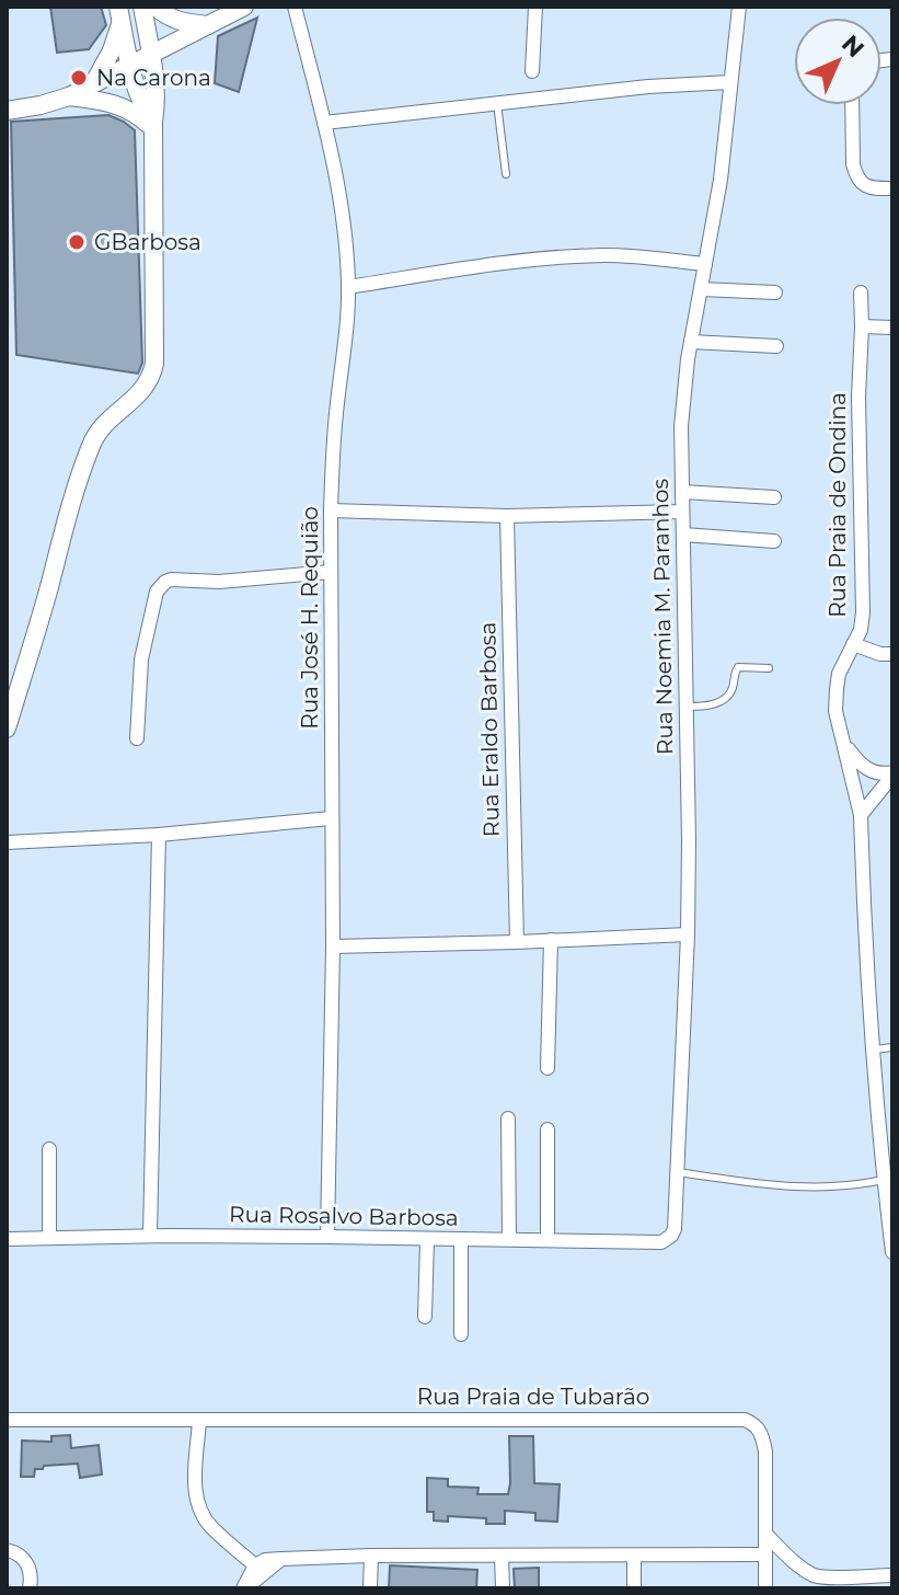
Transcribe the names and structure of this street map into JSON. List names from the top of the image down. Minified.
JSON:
{"streets":{"street":["Rua Praia de Ondina","Rua Noemia M. Paranhos","Rua José H. Requião","Rua Eraldo Barbosa","Rua Rosalvo Barbosa","Rua Praia de Tubarão"]},"crossings":[["Rua Noemia M. Paranhos","Rua Rosalvo Barbosa"],["Rua José H. Requião","Rua Rosalvo Barbosa"]],"places":["Na Carona","GBarbosa"],"north":"top right"}
